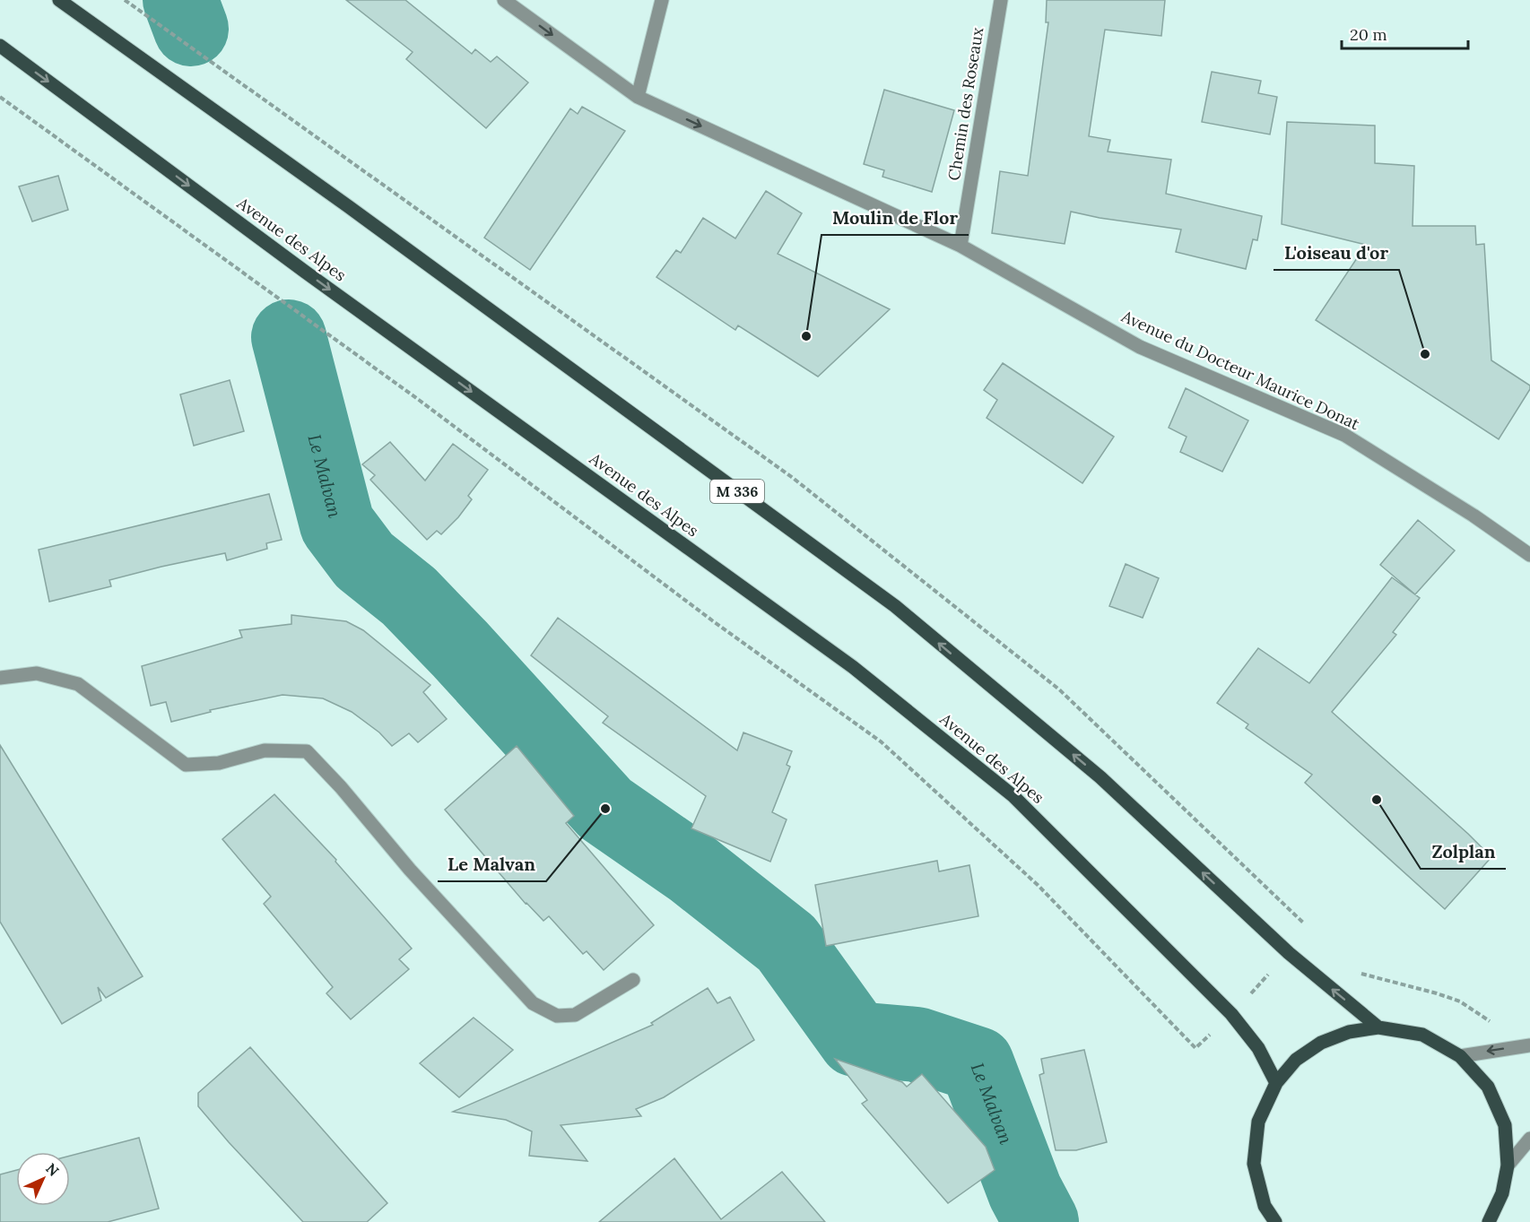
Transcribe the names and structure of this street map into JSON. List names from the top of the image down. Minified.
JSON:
{"streets":{"main road":["Avenue des Alpes","M 336"],"street":["Chemin des Roseaux","Avenue du Docteur Maurice Donat"]},"crossings":[["Chemin des Roseaux","Avenue du Docteur Maurice Donat"]],"one_way":["Avenue du Docteur Maurice Donat"],"water":["Le Malvan"],"places":["Moulin de Flor","L'oiseau d'or","Zolplan","Le Malvan"],"scale_bar":"20 m","north":"top right"}
